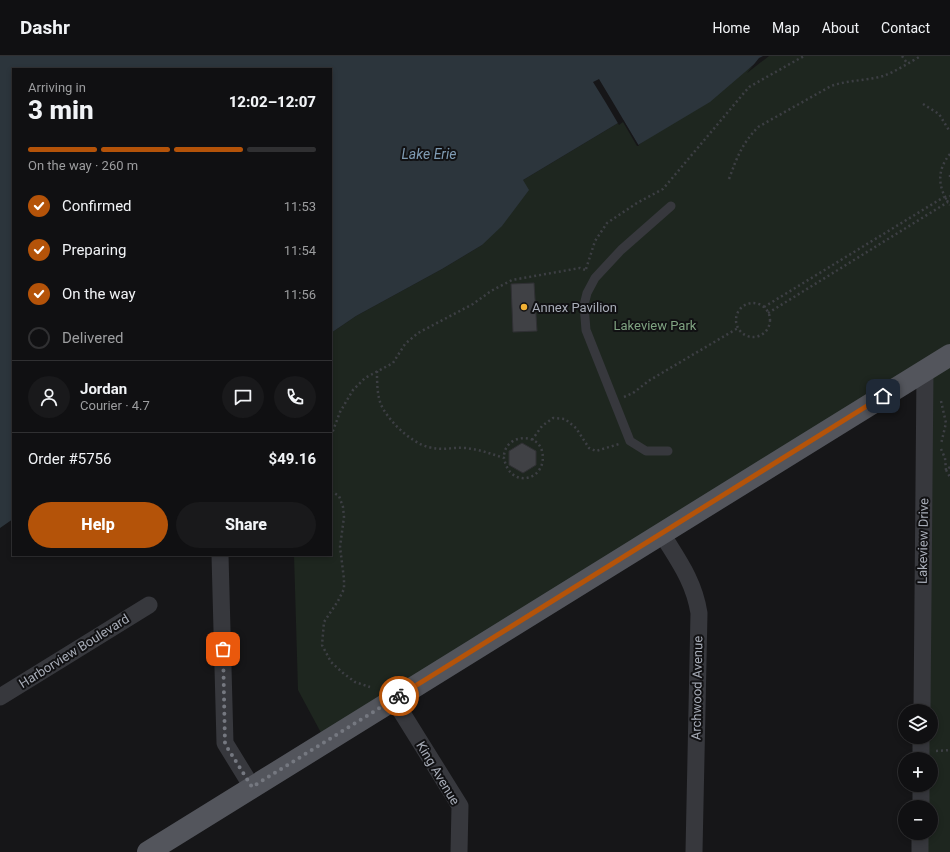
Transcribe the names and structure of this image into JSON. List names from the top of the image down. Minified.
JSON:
{"streets":{"street":["Lakeview Drive","Harborview Boulevard","Archwood Avenue","King Avenue"]},"water":["Lake Erie"],"parks":["Lakeview Park"],"places":["Annex Pavilion"],"page":{"header":"Dashr","nav":["Home","Map","About","Contact"],"heading":["3 min","Arriving in","12:02–12:07"],"panel":["Jordan","Courier · 4.7","Order #5756","$49.16"],"bar":"On the way · 260 m","list":[["Confirmed","11:53"],["Preparing","11:54"],["On the way","11:56"],"Delivered"],"buttons":["Help","Share"],"map_buttons":["+","−"]}}
